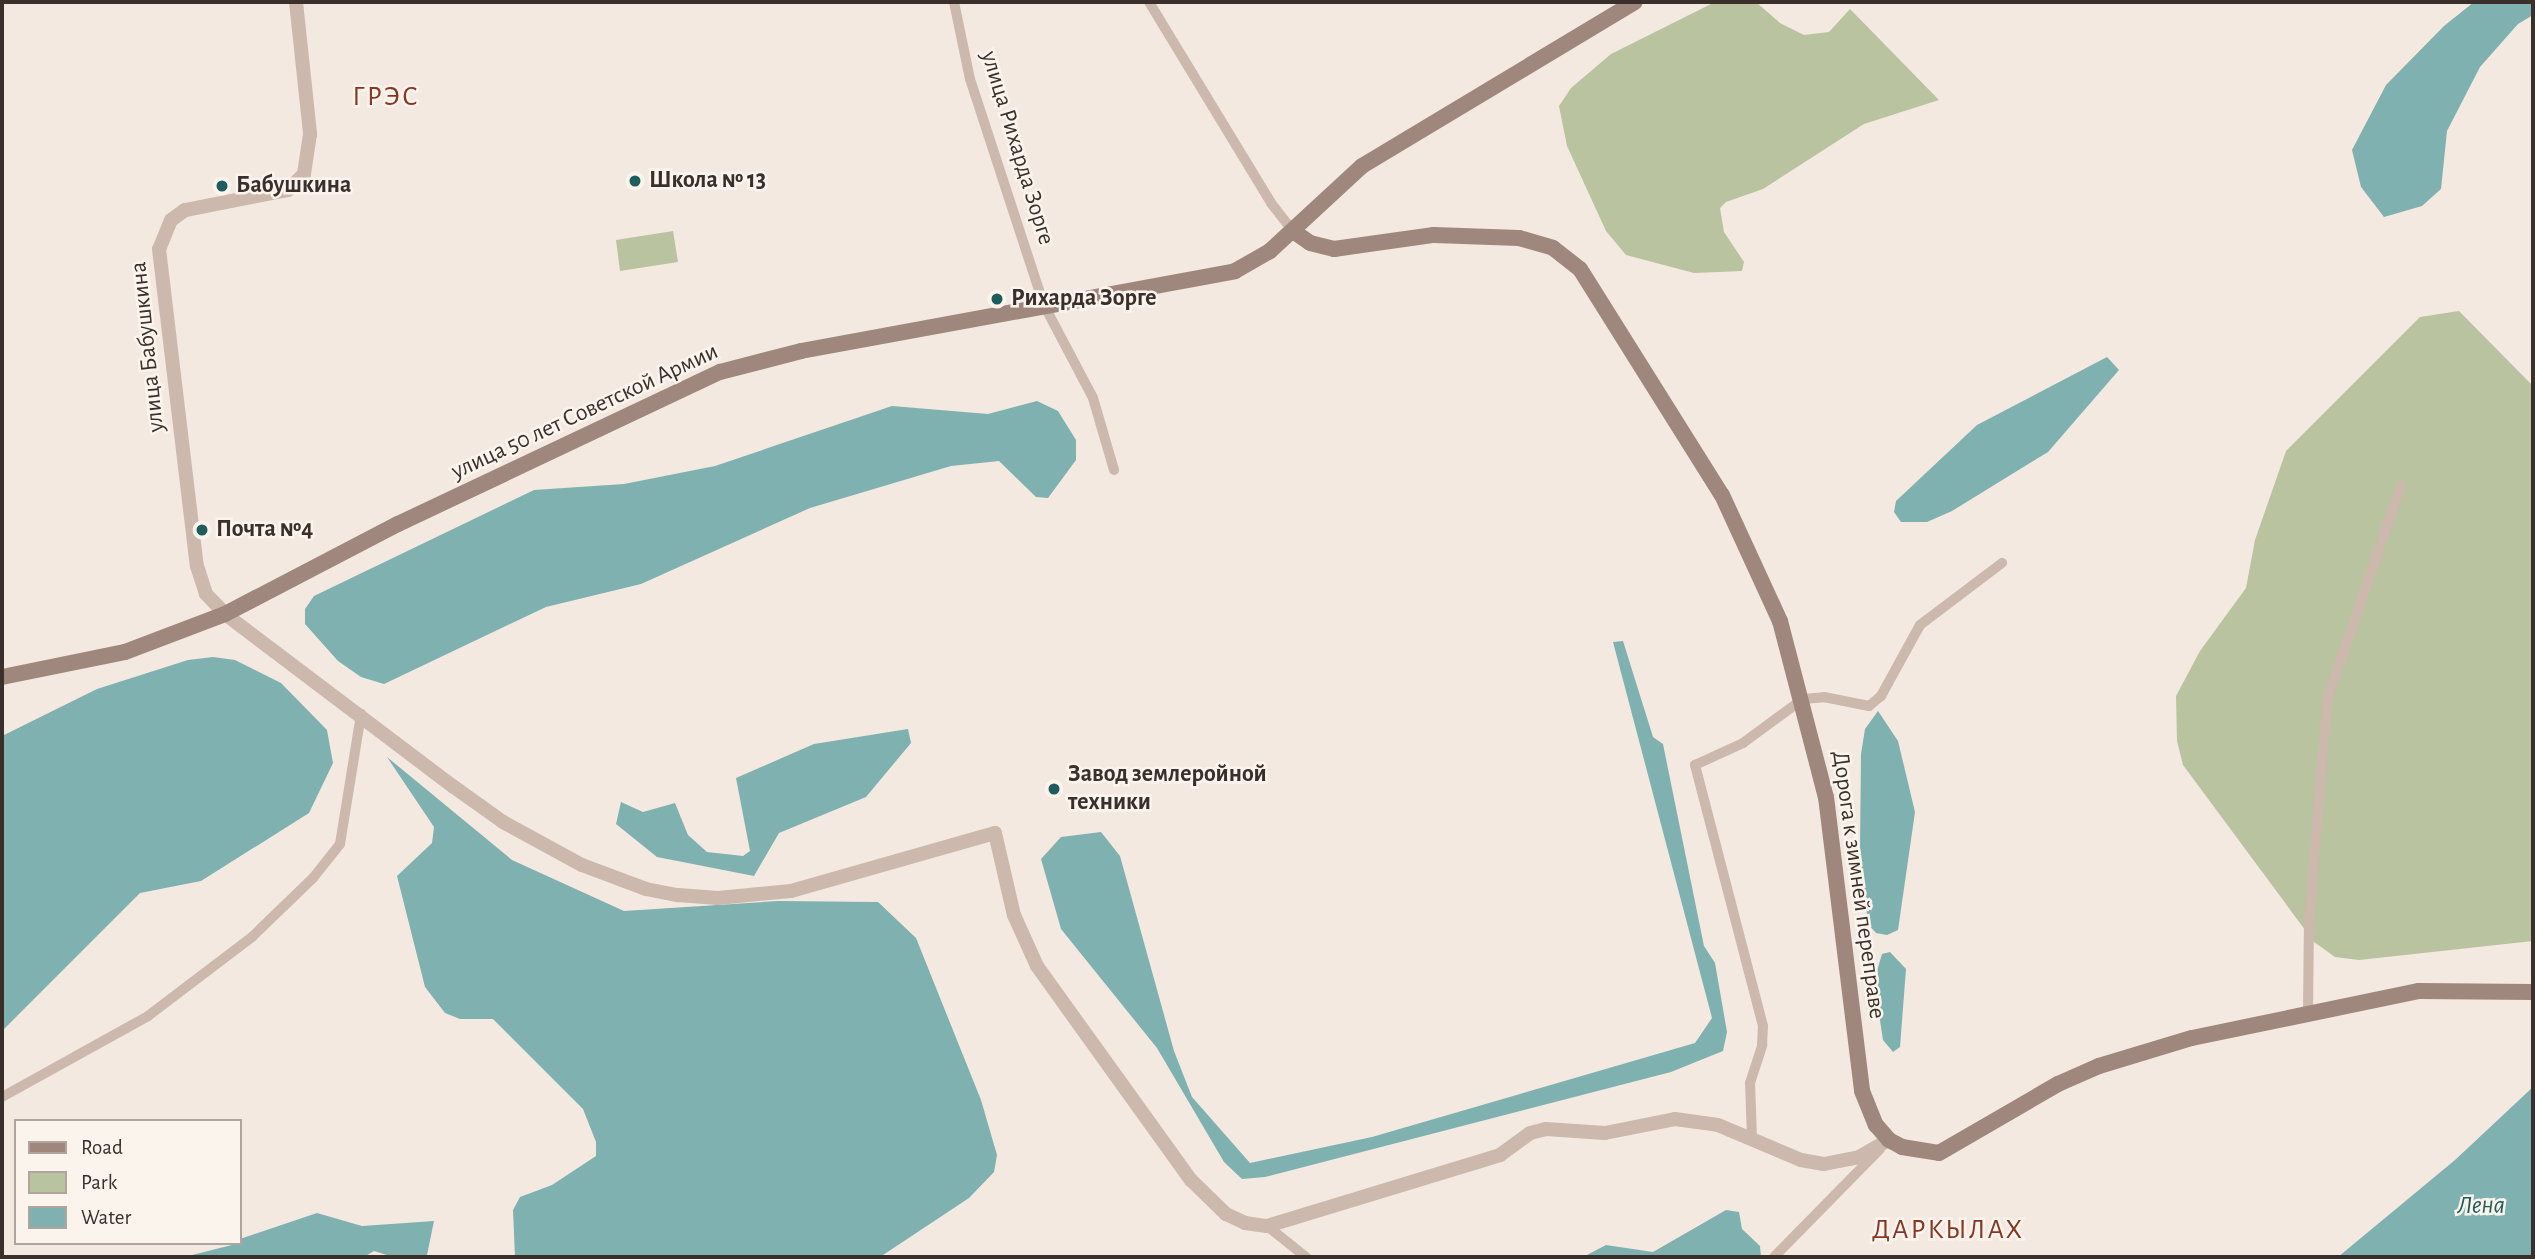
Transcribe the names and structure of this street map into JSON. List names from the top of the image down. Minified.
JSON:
{"streets":{"main road":["улица 50 лет Советской Армии","Дорога к зимней переправе"],"street":["улица Рихарда Зорге","улица Бабушкина"]},"crossings":[["улица Рихарда Зорге","улица 50 лет Советской Армии"],["улица Бабушкина","улица 50 лет Советской Армии"],["улица 50 лет Советской Армии","Дорога к зимней переправе"]],"districts":["ГРЭС","ДАРКЫЛАХ"],"water":["Лена"],"places":["Школа № 13","Бабушкина","Рихарда Зорге","Почта №4","Завод землеройной техники"],"legend":["Road","Park","Water"]}
